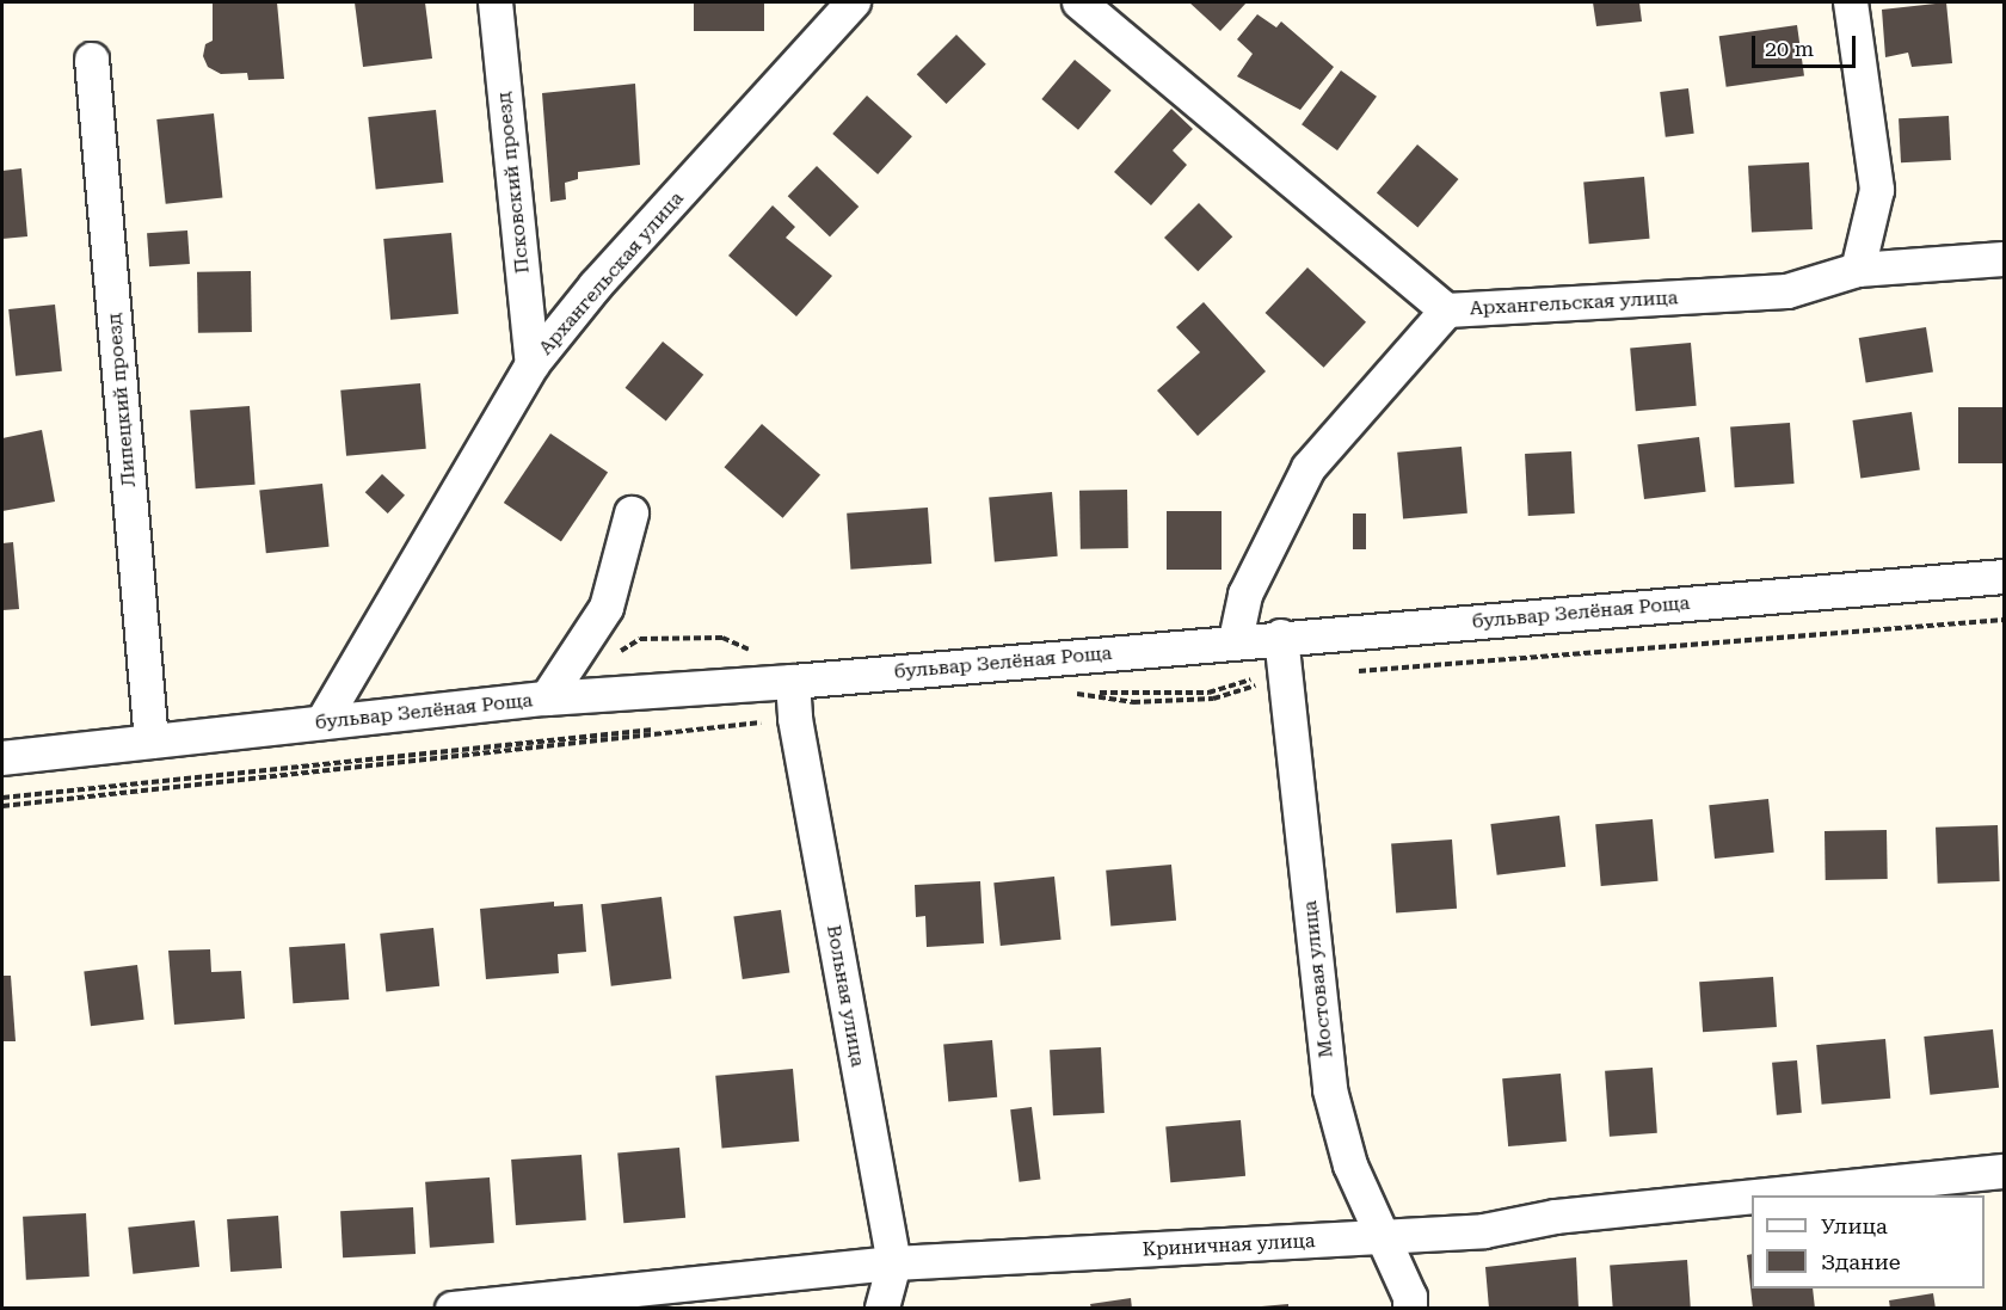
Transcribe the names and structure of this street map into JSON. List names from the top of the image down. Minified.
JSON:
{"streets":{"street":["Псковский проезд","Архангельская улица","Липецкий проезд","бульвар Зелёная Роща","Мостовая улица","Вольная улица","Криничная улица"]},"crossings":[["Псковский проезд","Архангельская улица"],["Архангельская улица","бульвар Зелёная Роща"],["Липецкий проезд","бульвар Зелёная Роща"],["бульвар Зелёная Роща","Мостовая улица"],["бульвар Зелёная Роща","Вольная улица"],["Мостовая улица","Криничная улица"],["Вольная улица","Криничная улица"]],"legend":["Улица","Здание"],"scale_bar":"20 m"}
